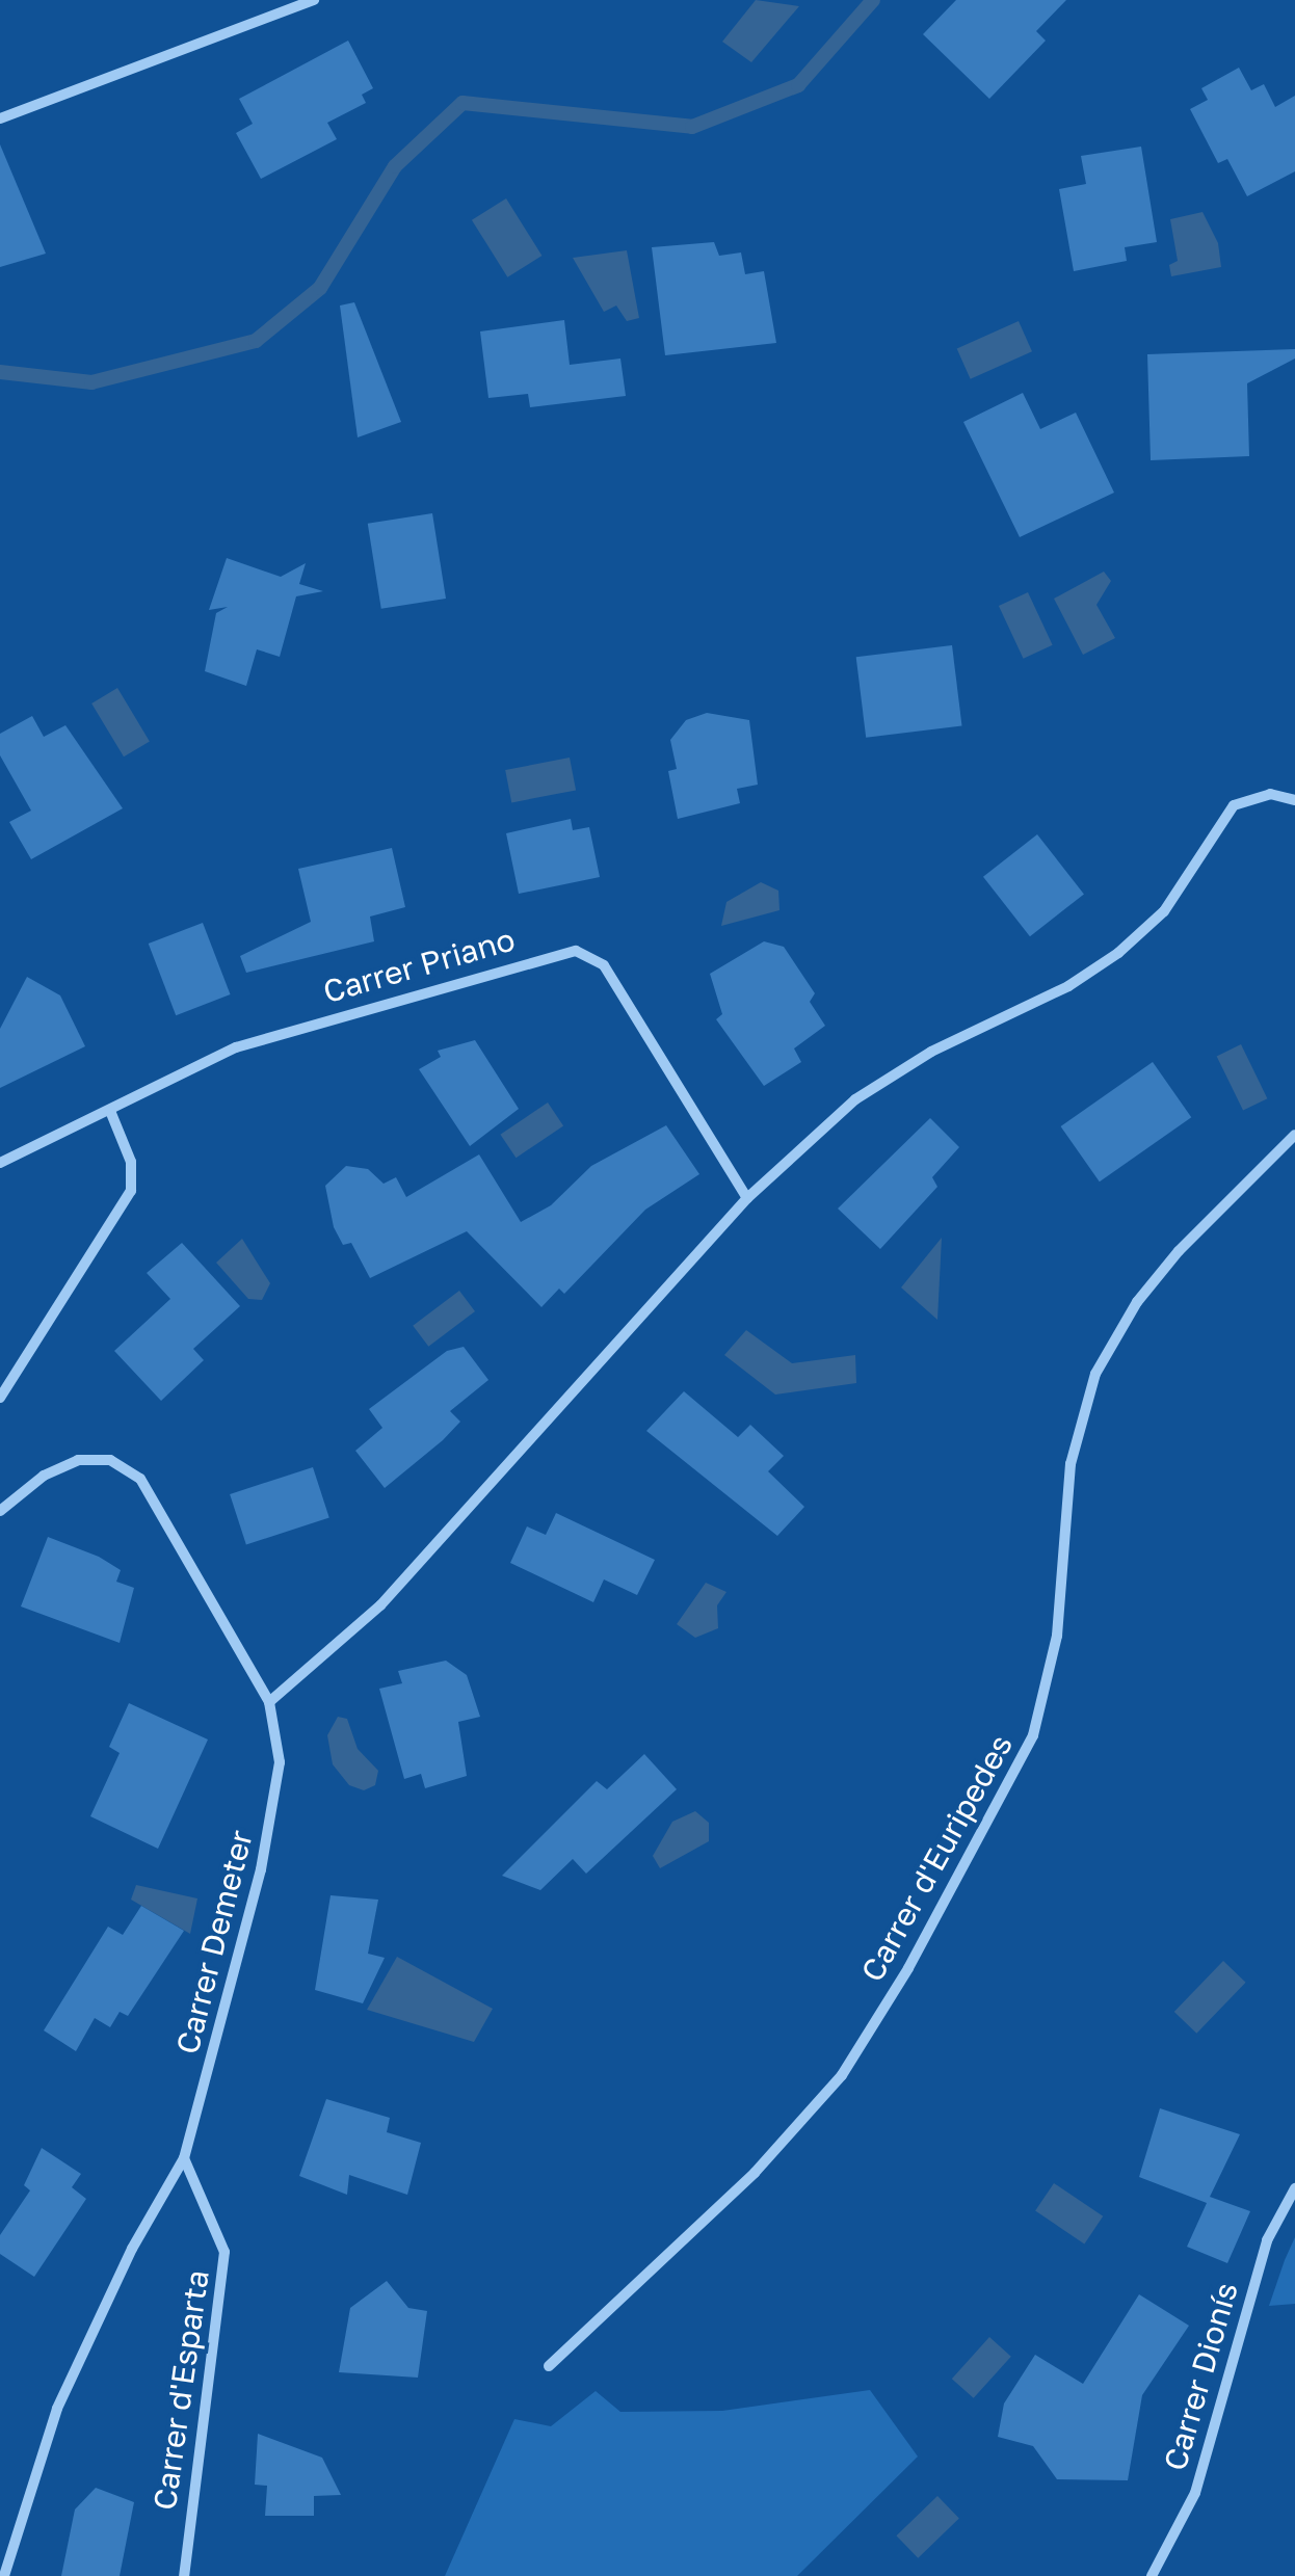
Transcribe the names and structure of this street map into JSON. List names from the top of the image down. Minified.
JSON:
{"streets":{"street":["Carrer Priano","Carrer d'Euripedes","Carrer Demeter","Carrer Dionís","Carrer d'Esparta"]},"crossings":[["Carrer Demeter","Carrer d'Esparta"]]}
